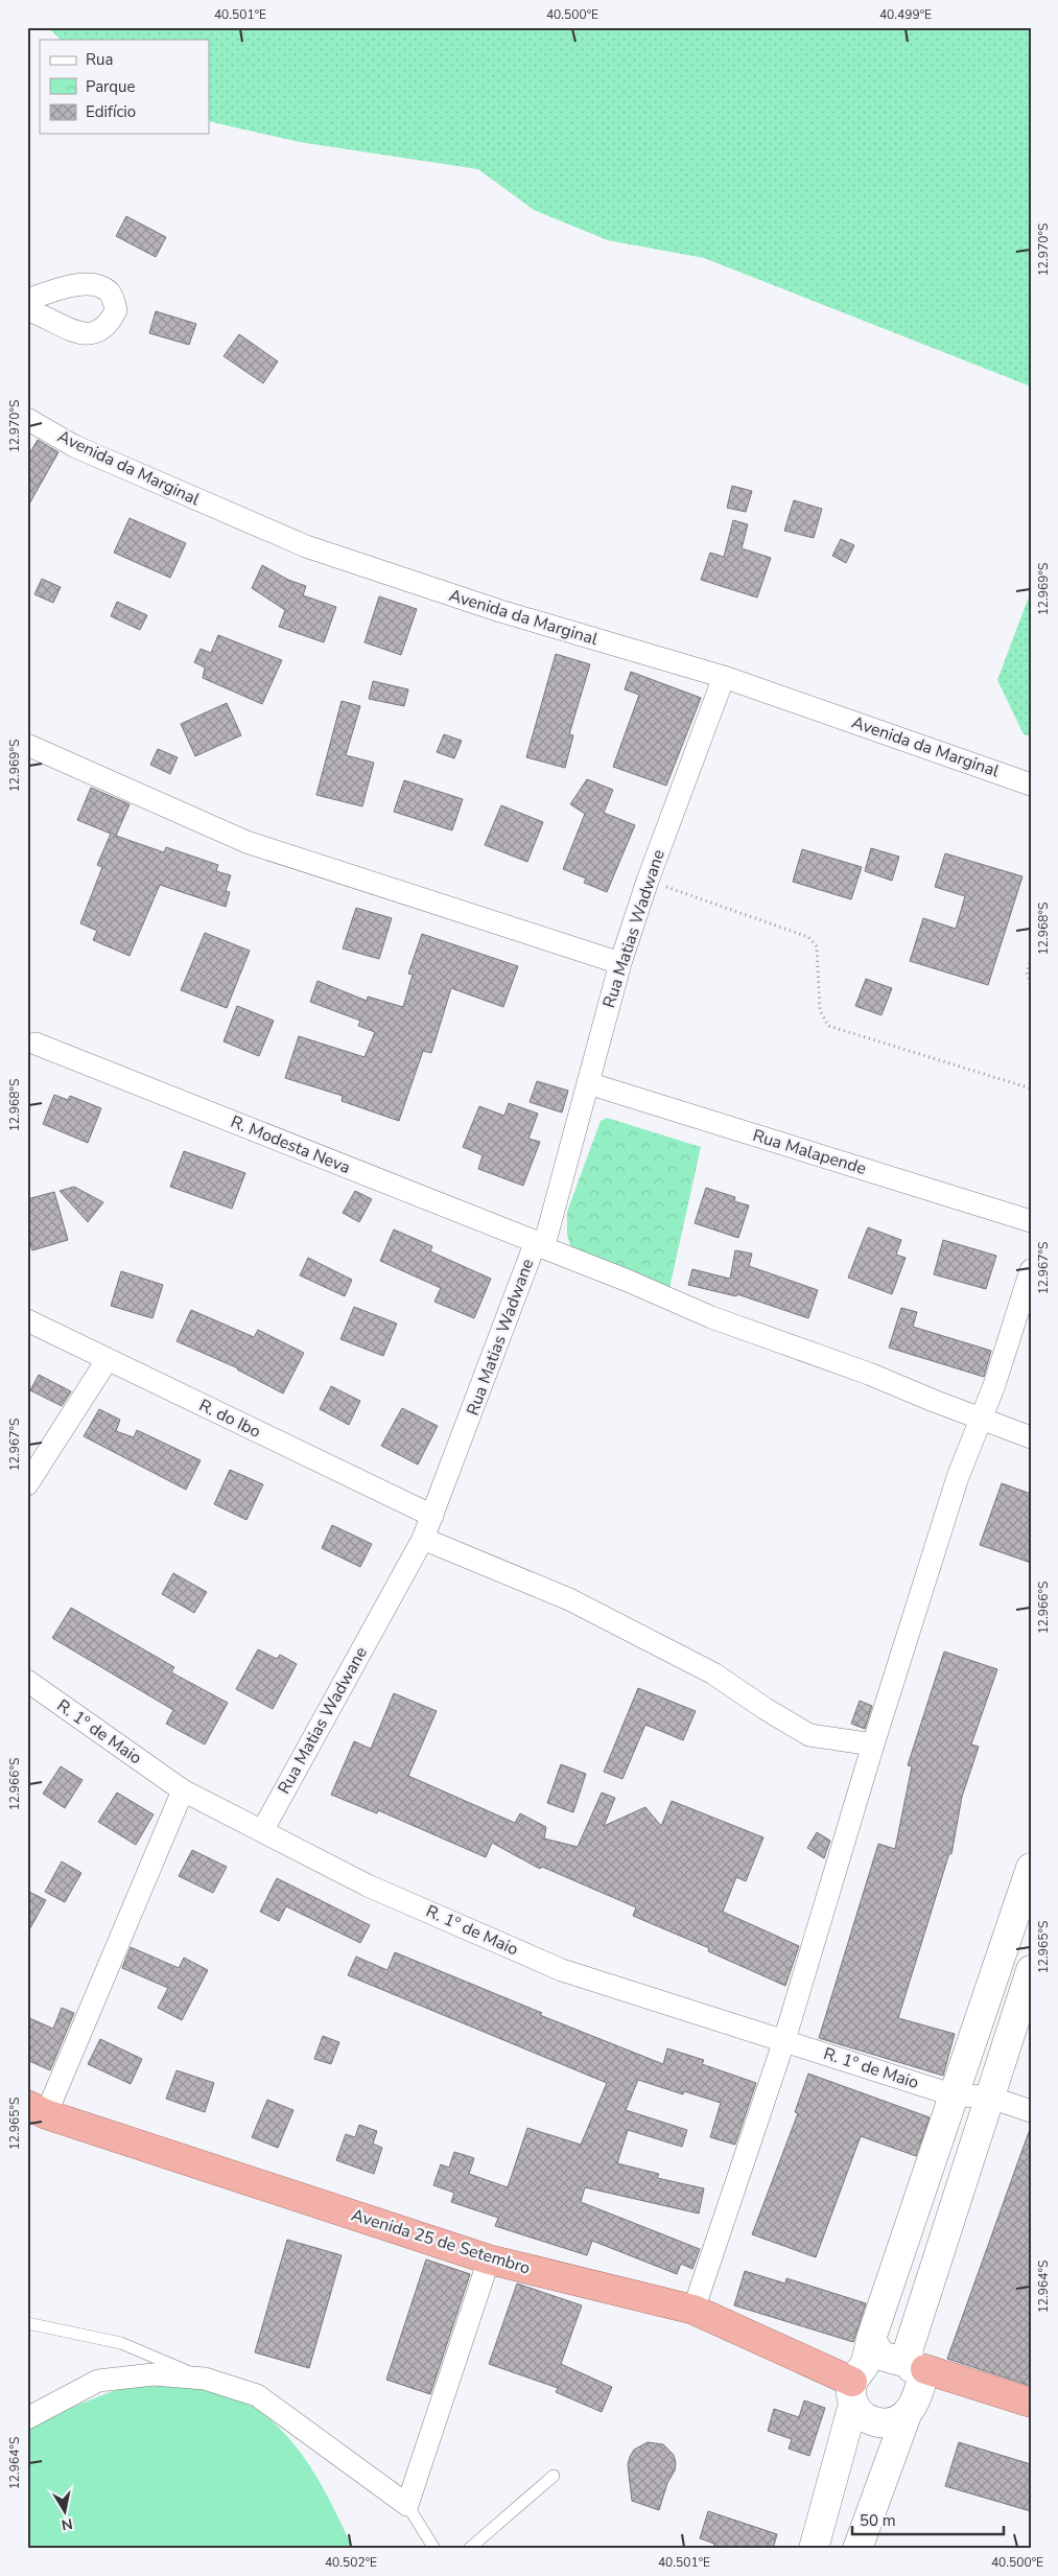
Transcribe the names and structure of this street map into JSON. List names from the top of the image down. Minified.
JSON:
{"streets":{"highway":["Avenida 25 de Setembro"],"street":["Avenida da Marginal","Rua Matias Wadwane","R. Modesta Neva","Rua Malapende","R. do Ibo","R. 1º de Maio"]},"crossings":[["Avenida da Marginal","Rua Matias Wadwane"],["Rua Matias Wadwane","R. Modesta Neva"],["Rua Matias Wadwane","Rua Malapende"],["Rua Matias Wadwane","R. do Ibo"],["Rua Matias Wadwane","R. 1º de Maio"]],"legend":["Rua","Parque","Edifício"],"scale_bar":"50 m","north":"bottom","coordinates":["40.501°E","40.500°E","40.499°E","12.970°S","12.969°S","12.968°S","12.967°S","12.966°S","12.965°S","12.964°S","40.502°E"]}
